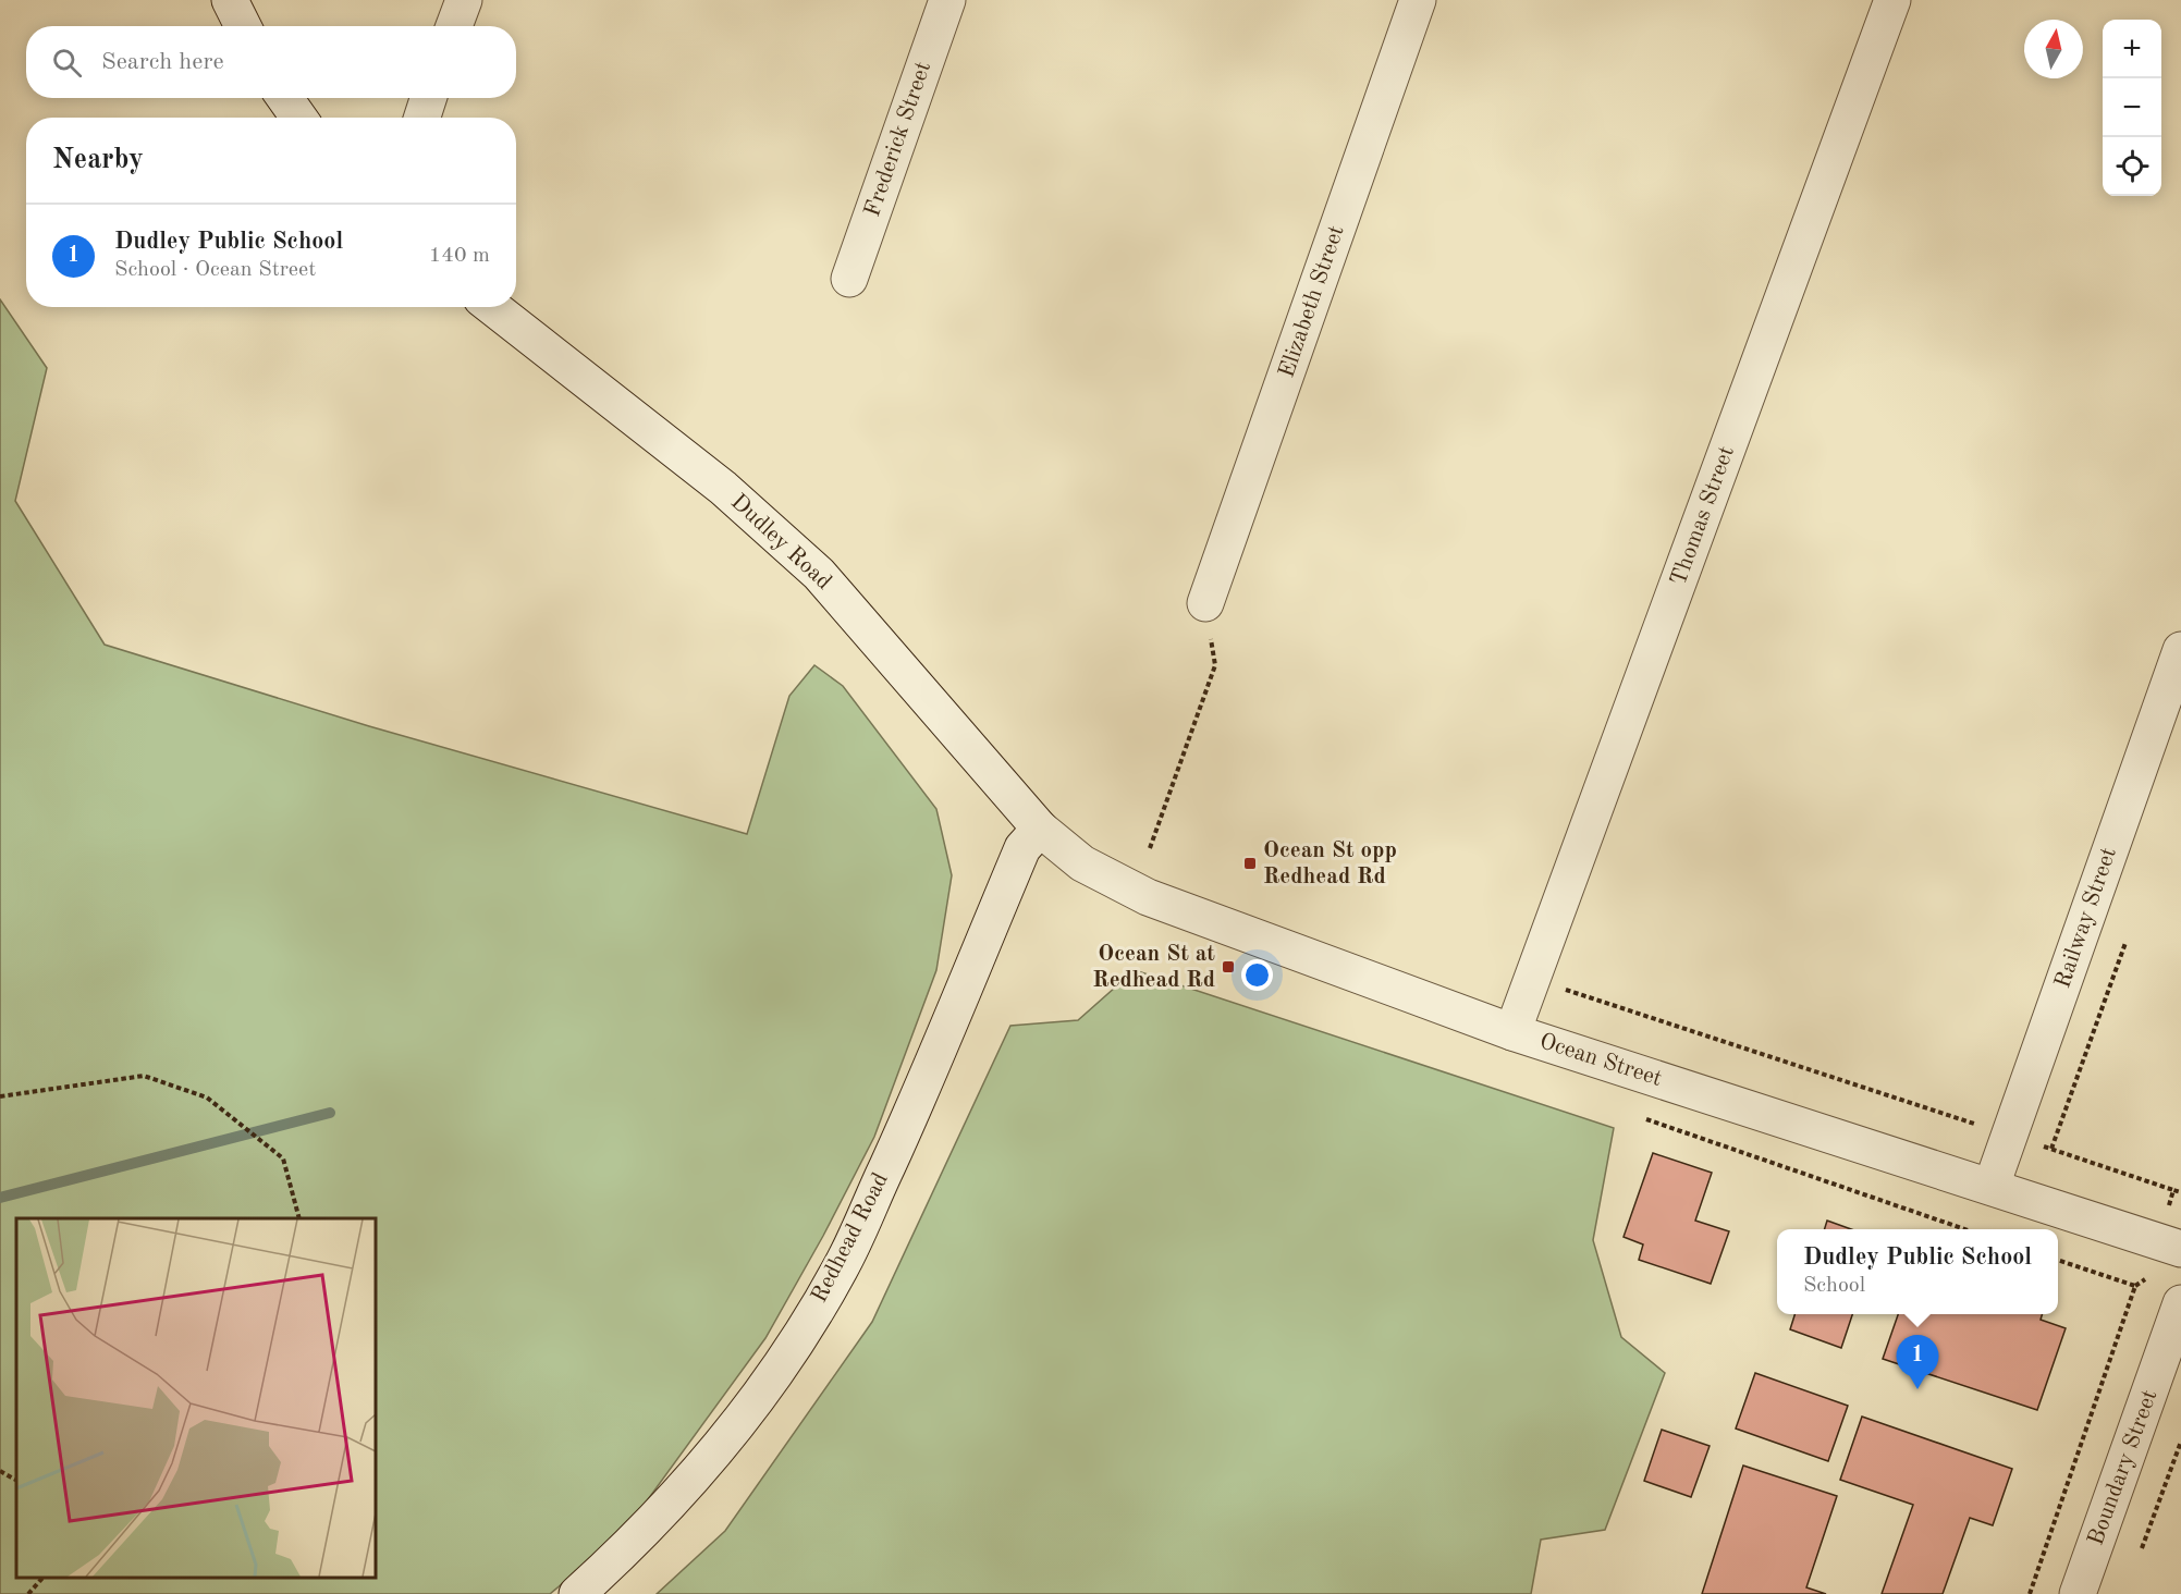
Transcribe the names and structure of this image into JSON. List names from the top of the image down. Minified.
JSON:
{"streets":{"street":["Frederick Street","Elizabeth Street","Thomas Street","Dudley Road","Railway Street","Ocean Street","Redhead Road","Boundary Street"]},"crossings":[["Thomas Street","Ocean Street"],["Dudley Road","Ocean Street"],["Dudley Road","Redhead Road"],["Railway Street","Ocean Street"],["Ocean Street","Redhead Road"]],"places":{"transit":["Ocean St opp Redhead Rd","Ocean St at Redhead Rd"]},"north":"top","page":{"map_buttons":["+","−"],"search":"Search here","heading":"Nearby","list":[{"mark":"1","name":"Dudley Public School","note":"School · Ocean Street","value":"140 m"}],"popup":["Dudley Public School","School"],"pins":"1"}}
